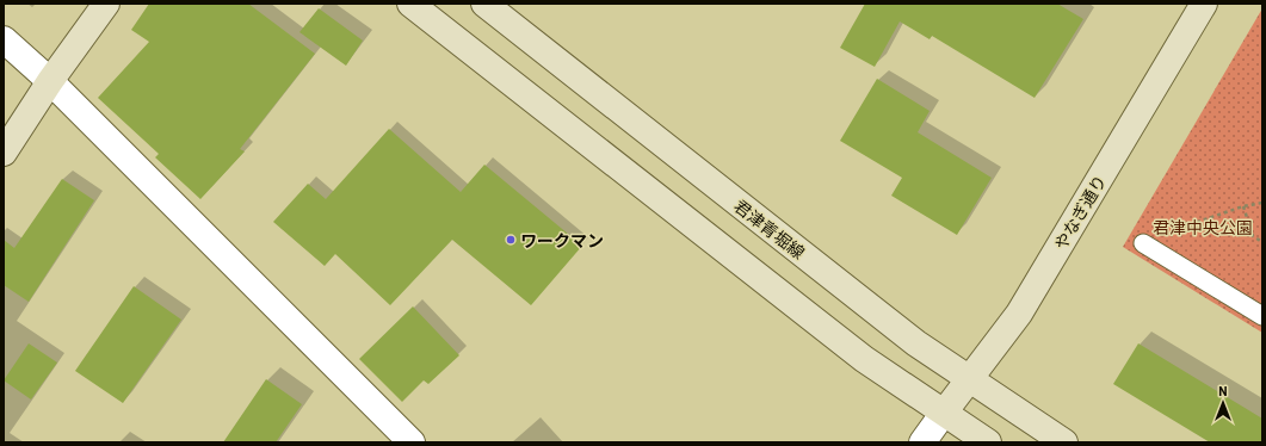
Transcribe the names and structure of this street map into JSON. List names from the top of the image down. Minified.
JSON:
{"streets":{"main road":["やなぎ通り","君津青堀線"]},"crossings":[["やなぎ通り","君津青堀線"]],"parks":["君津中央公園"],"places":["ワークマン"],"north":"top"}
